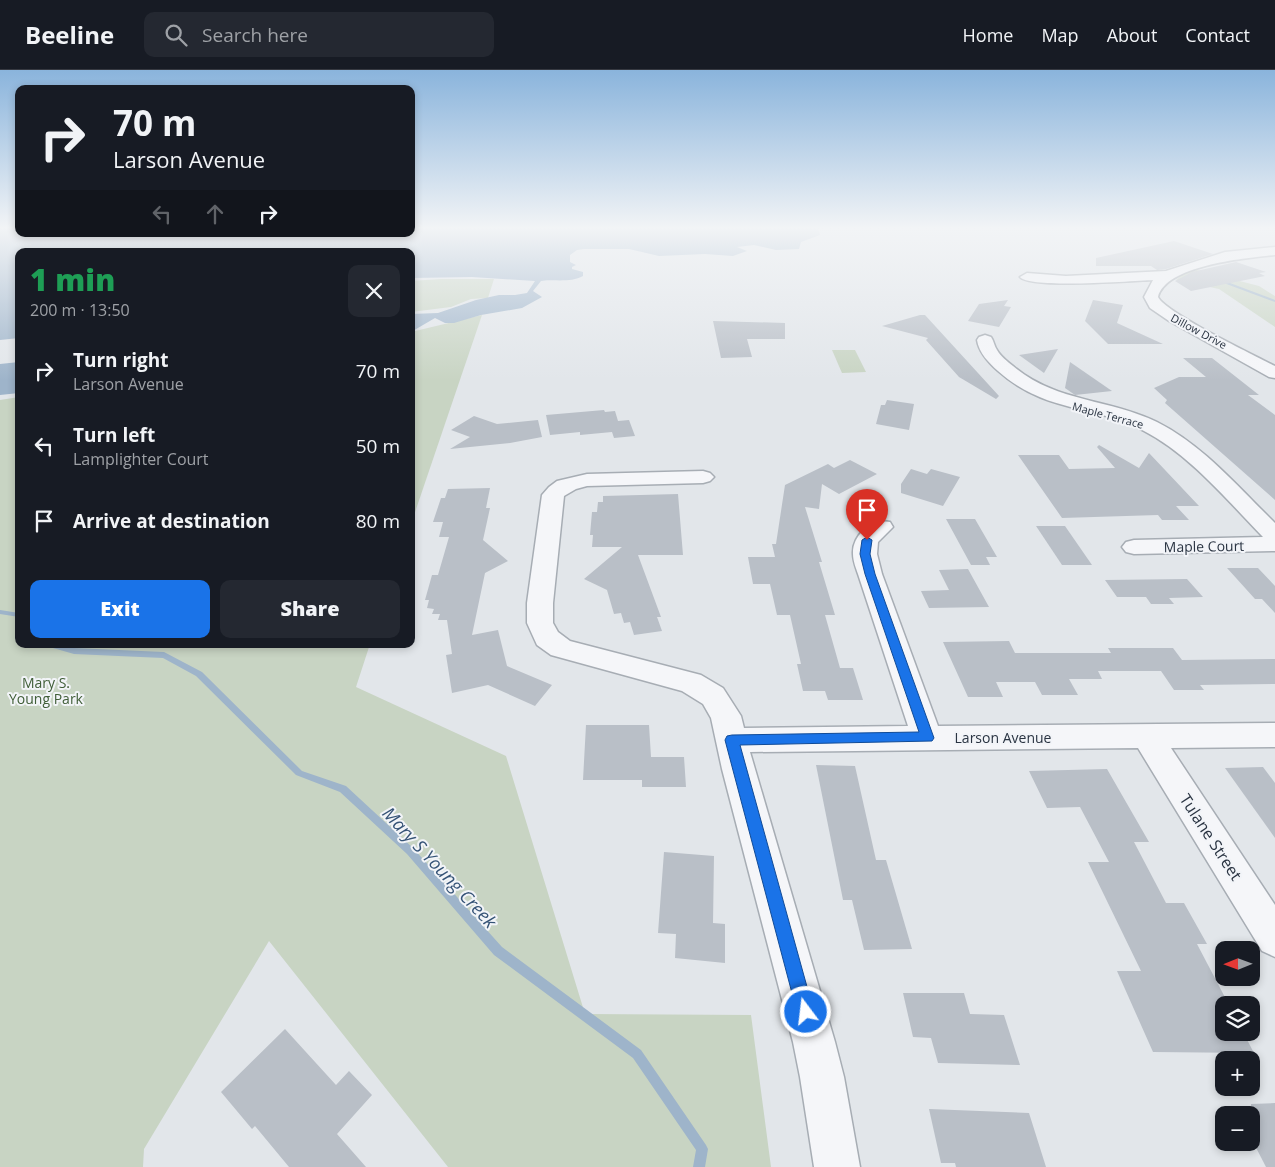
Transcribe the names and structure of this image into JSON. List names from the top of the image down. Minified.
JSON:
{"streets":{"street":["Dillow Drive","Maple Terrace","Maple Court","Larson Avenue","Tulane Street"]},"crossings":[["Larson Avenue","Tulane Street"]],"water":["Mary S Young Creek"],"parks":["Mary S. Young Park"],"north":"left","page":{"header":"Beeline","search":"Search here","nav":["Home","Map","About","Contact"],"turn":["70 m","Larson Avenue"],"heading":["1 min","200 m · 13:50"],"list":[{"name":"Turn right","note":"Larson Avenue","value":"70 m"},{"name":"Turn left","note":"Lamplighter Court","value":"50 m"},{"name":"Arrive at destination","value":"80 m"}],"buttons":["Exit","Share"],"map_buttons":["+","−"]}}
